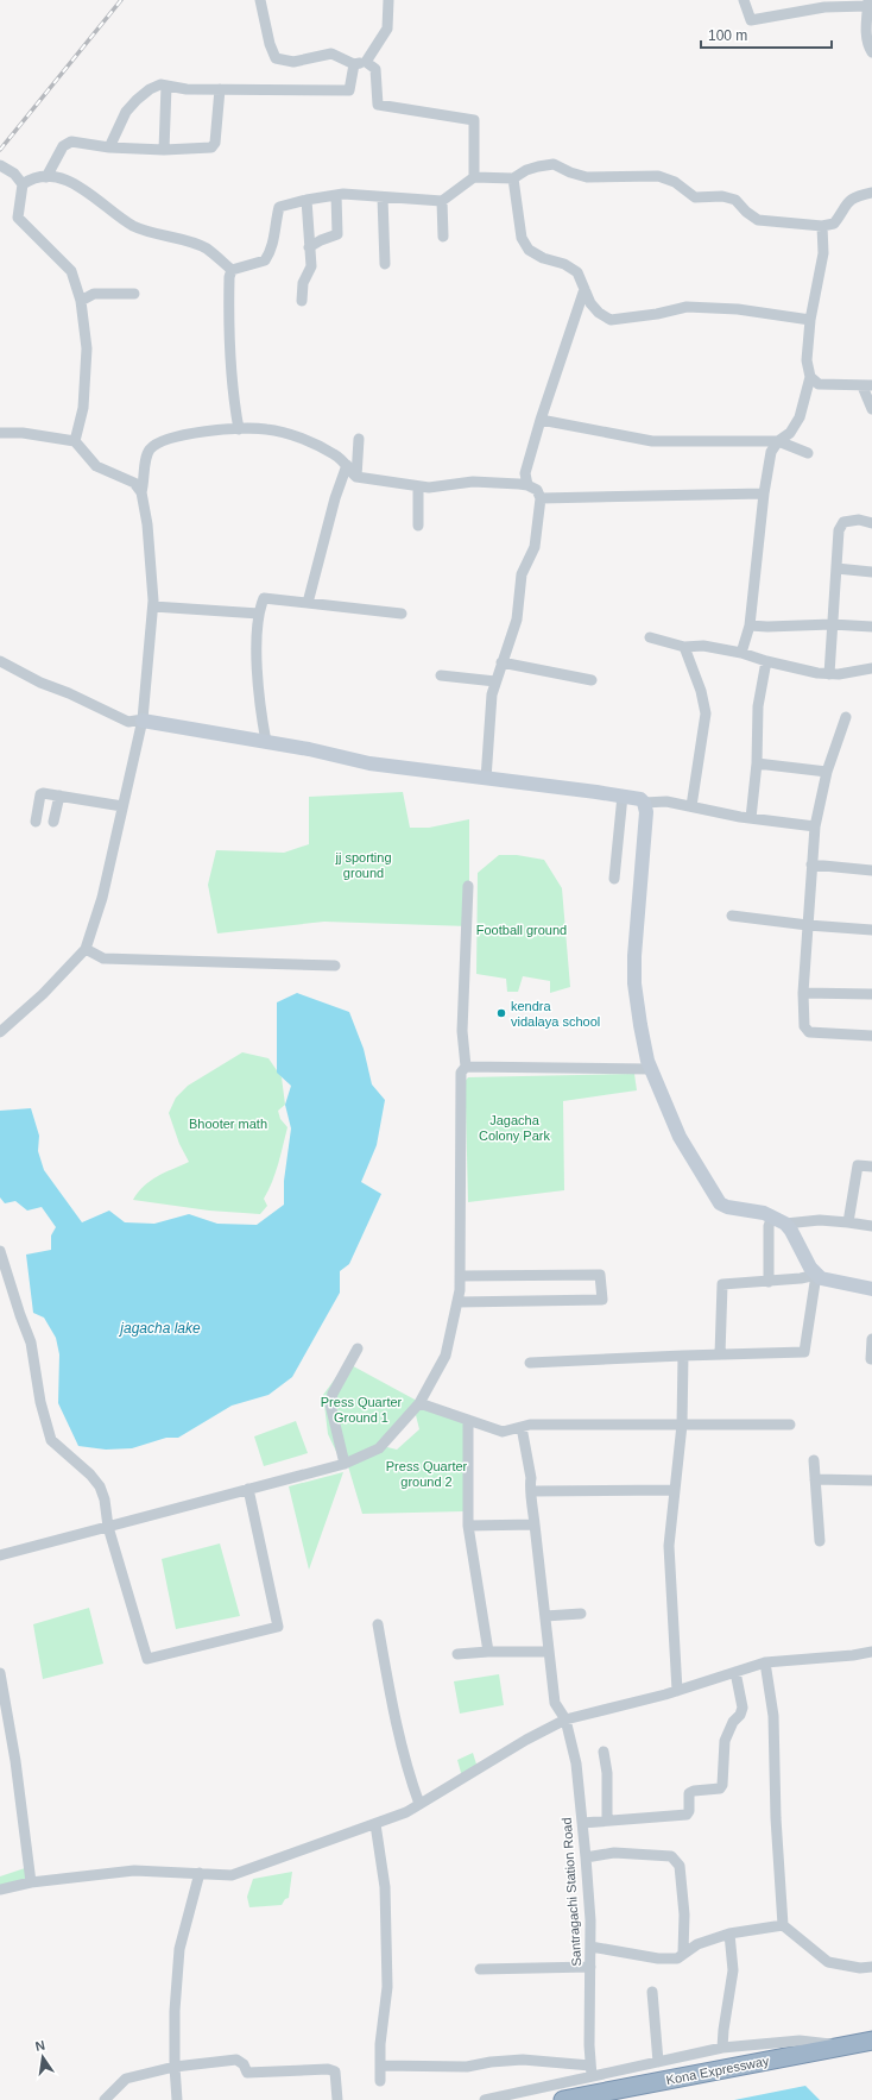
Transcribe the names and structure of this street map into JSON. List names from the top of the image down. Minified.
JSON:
{"streets":{"highway":["Kona Expressway"],"street":["Santragachi Station Road"]},"water":["jagacha lake"],"parks":["jj sporting ground","Football ground","Jagacha Colony Park","Bhooter math","Press Quarter Ground 1","Press Quarter ground 2"],"places":["kendra vidalaya school"],"scale_bar":"100 m","north":"top"}
